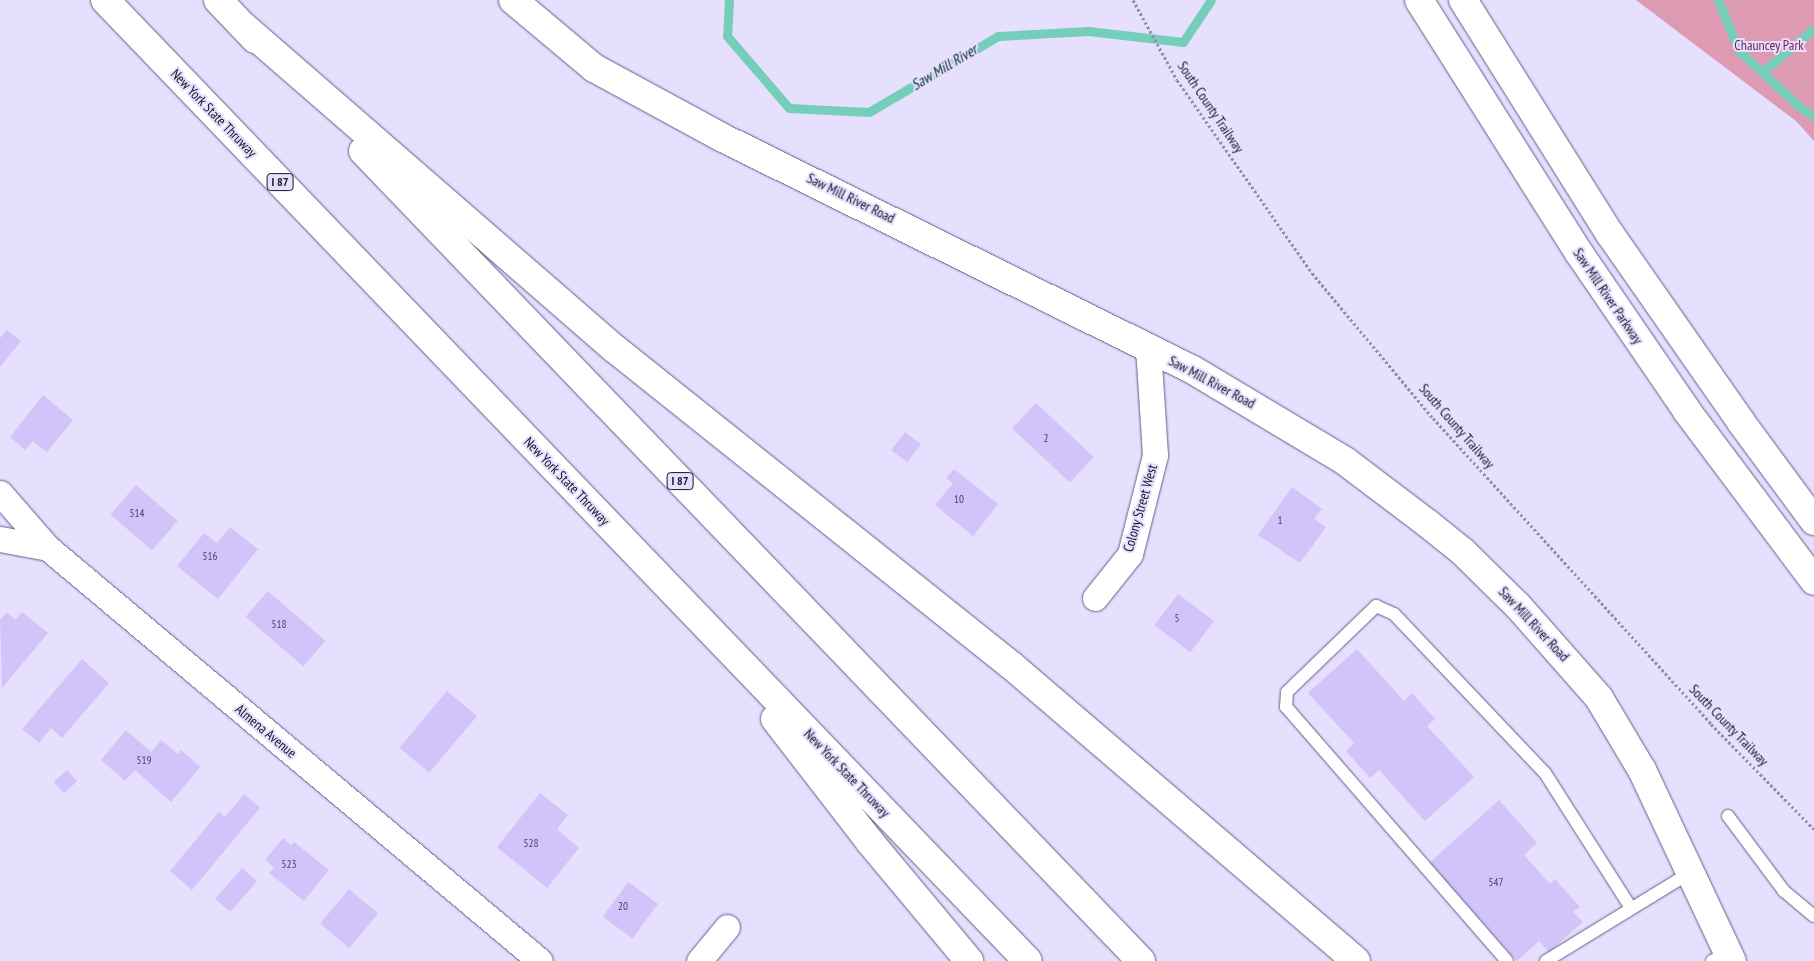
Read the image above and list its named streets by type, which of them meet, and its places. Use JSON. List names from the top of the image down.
{
  "streets": {
    "main road": [
      "New York State Thruway",
      "I 87",
      "Saw Mill River Road",
      "Saw Mill River Parkway"
    ],
    "street": ["Colony Street West", "Almena Avenue"],
    "path": ["South County Trailway"]
  },
  "crossings": [
    ["Saw Mill River Road", "Colony Street West"]
  ],
  "water": ["Saw Mill River"],
  "parks": ["Chauncey Park"],
  "house_numbers": [
    "2",
    "10",
    "514",
    "1",
    "516",
    "5",
    "518",
    "519",
    "528",
    "523",
    "547",
    "20"
  ]
}
